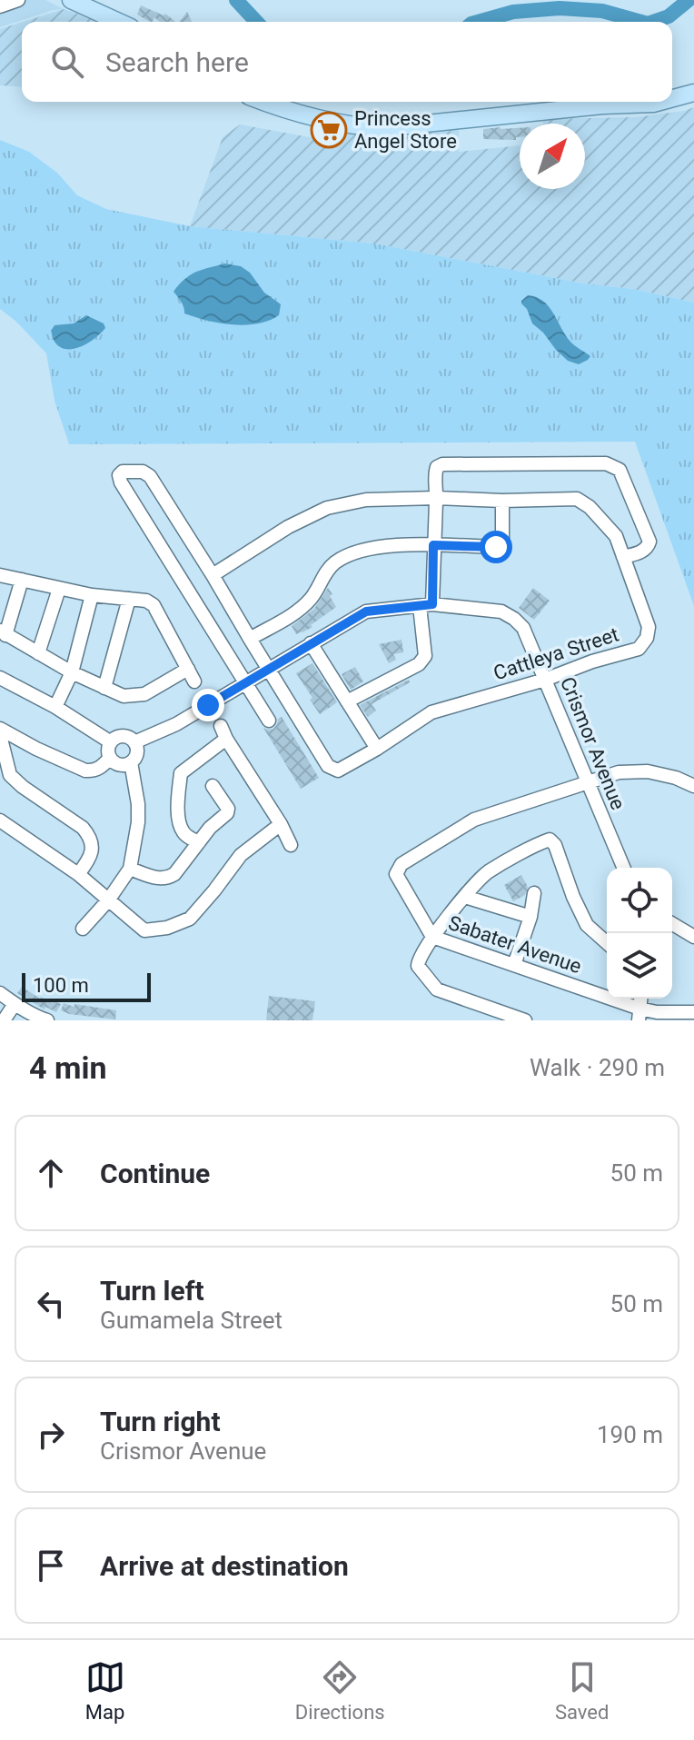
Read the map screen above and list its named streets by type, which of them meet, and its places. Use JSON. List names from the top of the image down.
{
  "streets": {
    "street": ["Cattleya Street", "Crismor Avenue", "Sabater Avenue"]
  },
  "crossings": [
    ["Cattleya Street", "Crismor Avenue"],
    ["Crismor Avenue", "Sabater Avenue"]
  ],
  "places": {
    "supermarket": ["Princess Angel Store"]
  },
  "scale_bar": "100 m",
  "north": "top right",
  "page": {
    "search": "Search here",
    "scale": "100 m",
    "heading": ["4 min", "Walk · 290 m"],
    "list": [
      ["Continue", "50 m"],
      ["Turn left", "Gumamela Street", "50 m"],
      ["Turn right", "Crismor Avenue", "190 m"],
      "Arrive at destination"
    ],
    "nav": ["Map", "Directions", "Saved"]
  }
}
